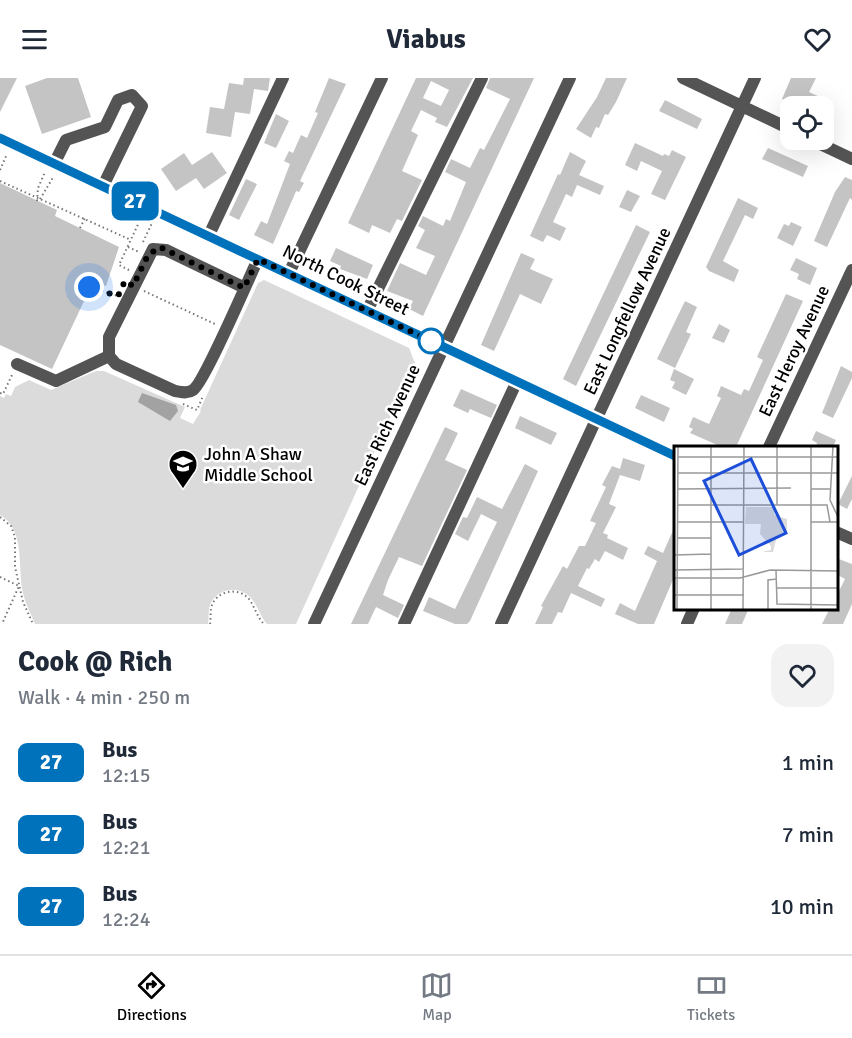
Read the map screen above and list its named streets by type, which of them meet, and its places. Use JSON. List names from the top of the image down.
{
  "streets": {
    "street": [
      "North Cook Street",
      "East Longfellow Avenue",
      "East Heroy Avenue",
      "East Rich Avenue"
    ]
  },
  "crossings": [
    ["North Cook Street", "East Longfellow Avenue"],
    ["North Cook Street", "East Rich Avenue"]
  ],
  "places": {
    "school or university": ["John A Shaw Middle School"]
  },
  "lines": ["bus line 27"],
  "page": {
    "header": "Viabus",
    "on_map": "27",
    "heading": ["Cook @ Rich", "Walk · 4 min · 250 m"],
    "list": [
      {
        "mark": "27",
        "name": "Bus",
        "note": "12:15",
        "value": "1 min"
      },
      {
        "mark": "27",
        "name": "Bus",
        "note": "12:21",
        "value": "7 min"
      },
      {
        "mark": "27",
        "name": "Bus",
        "note": "12:24",
        "value": "10 min"
      }
    ],
    "tabs": ["Directions", "Map", "Tickets"]
  }
}
